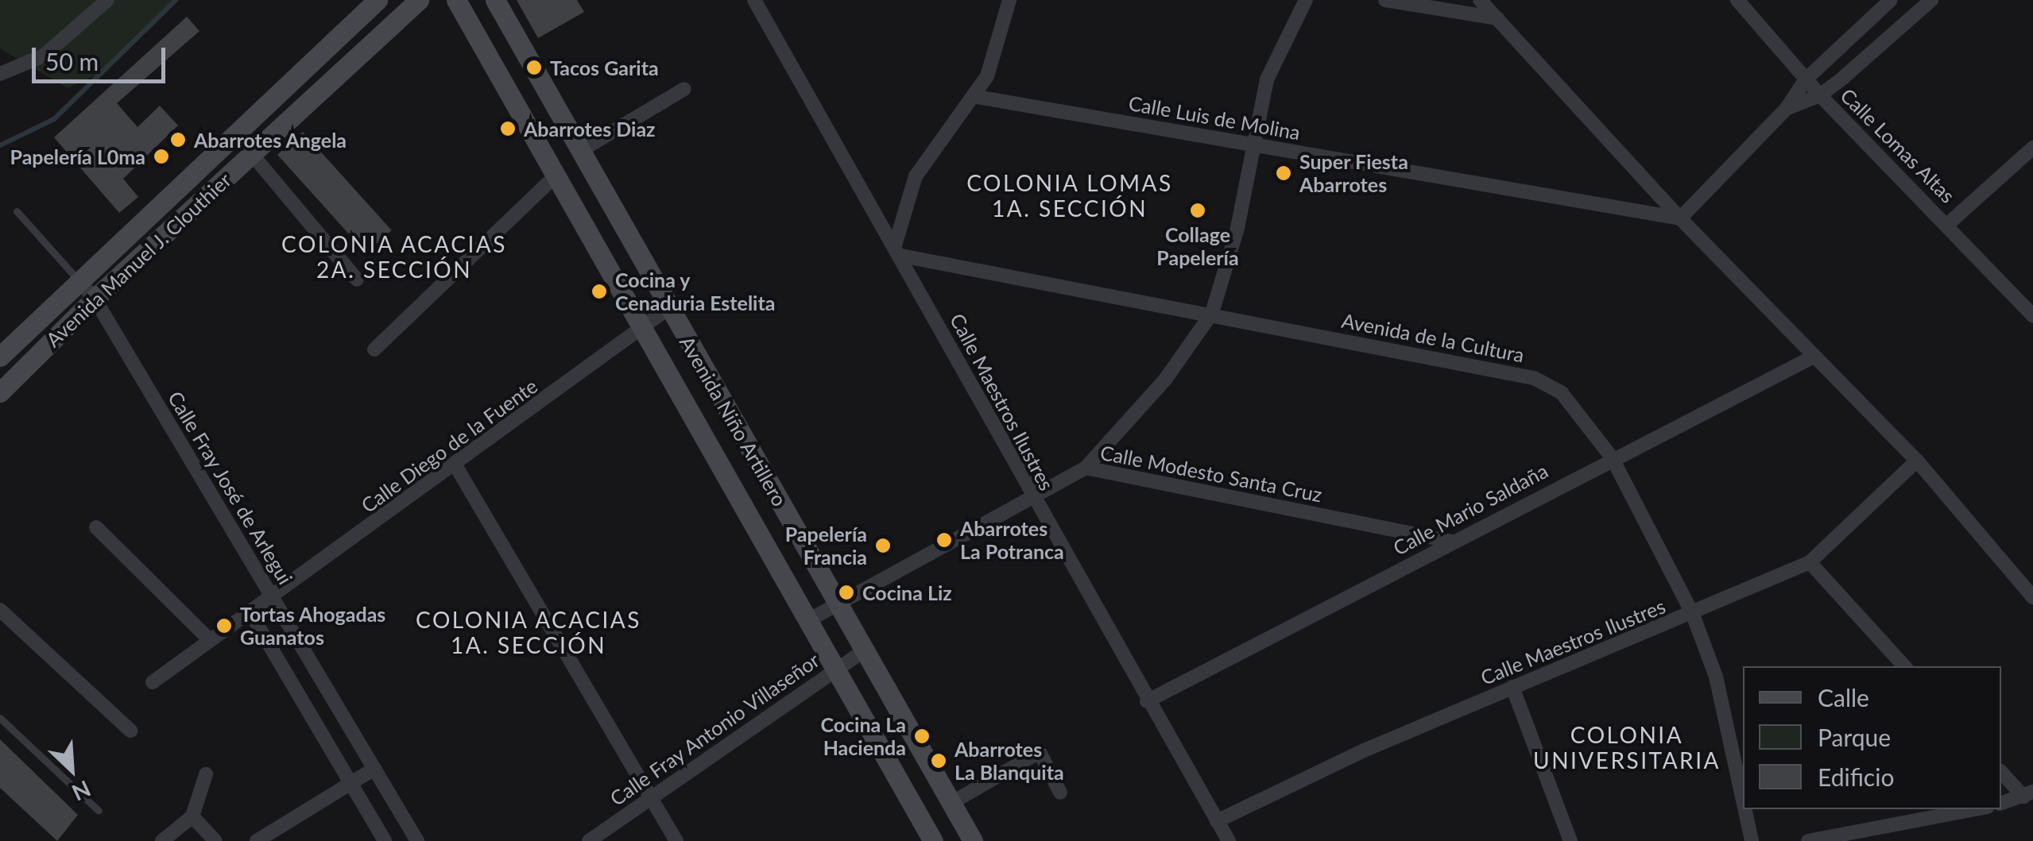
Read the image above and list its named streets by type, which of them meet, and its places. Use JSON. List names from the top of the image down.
{
  "streets": {
    "main road": ["Avenida Manuel J. Clouthier", "Avenida Niño Artillero"],
    "street": [
      "Calle Luis de Molina",
      "Calle Lomas Altas",
      "Avenida de la Cultura",
      "Calle Maestros Ilustres",
      "Calle Diego de la Fuente",
      "Calle Modesto Santa Cruz",
      "Calle Fray José de Arlegui",
      "Calle Mario Saldaña",
      "Calle Fray Antonio Villaseñor"
    ]
  },
  "crossings": [
    ["Avenida Manuel J. Clouthier", "Calle Fray José de Arlegui"],
    ["Avenida de la Cultura", "Calle Maestros Ilustres"],
    ["Avenida de la Cultura", "Calle Mario Saldaña"],
    ["Calle Maestros Ilustres", "Calle Modesto Santa Cruz"],
    ["Calle Maestros Ilustres", "Calle Mario Saldaña"],
    ["Avenida Niño Artillero", "Calle Diego de la Fuente"],
    ["Avenida Niño Artillero", "Calle Modesto Santa Cruz"],
    ["Avenida Niño Artillero", "Calle Fray Antonio Villaseñor"],
    ["Calle Diego de la Fuente", "Calle Fray José de Arlegui"],
    ["Calle Modesto Santa Cruz", "Calle Mario Saldaña"]
  ],
  "districts": [
    "COLONIA LOMAS 1A. SECCIÓN",
    "COLONIA ACACIAS 2A. SECCIÓN",
    "COLONIA ACACIAS 1A. SECCIÓN",
    "COLONIA UNIVERSITARIA"
  ],
  "places": [
    "Tacos Garita",
    "Abarrotes Diaz",
    "Abarrotes Angela",
    "Papelería L0ma",
    "Super Fiesta Abarrotes",
    "Collage Papelería",
    "Cocina y Cenaduria Estelita",
    "Abarrotes La Potranca",
    "Papelería Francia",
    "Cocina Liz",
    "Tortas Ahogadas Guanatos",
    "Cocina La Hacienda",
    "Abarrotes La Blanquita"
  ],
  "legend": ["Calle", "Parque", "Edificio"],
  "scale_bar": "50 m",
  "north": "bottom right"
}
